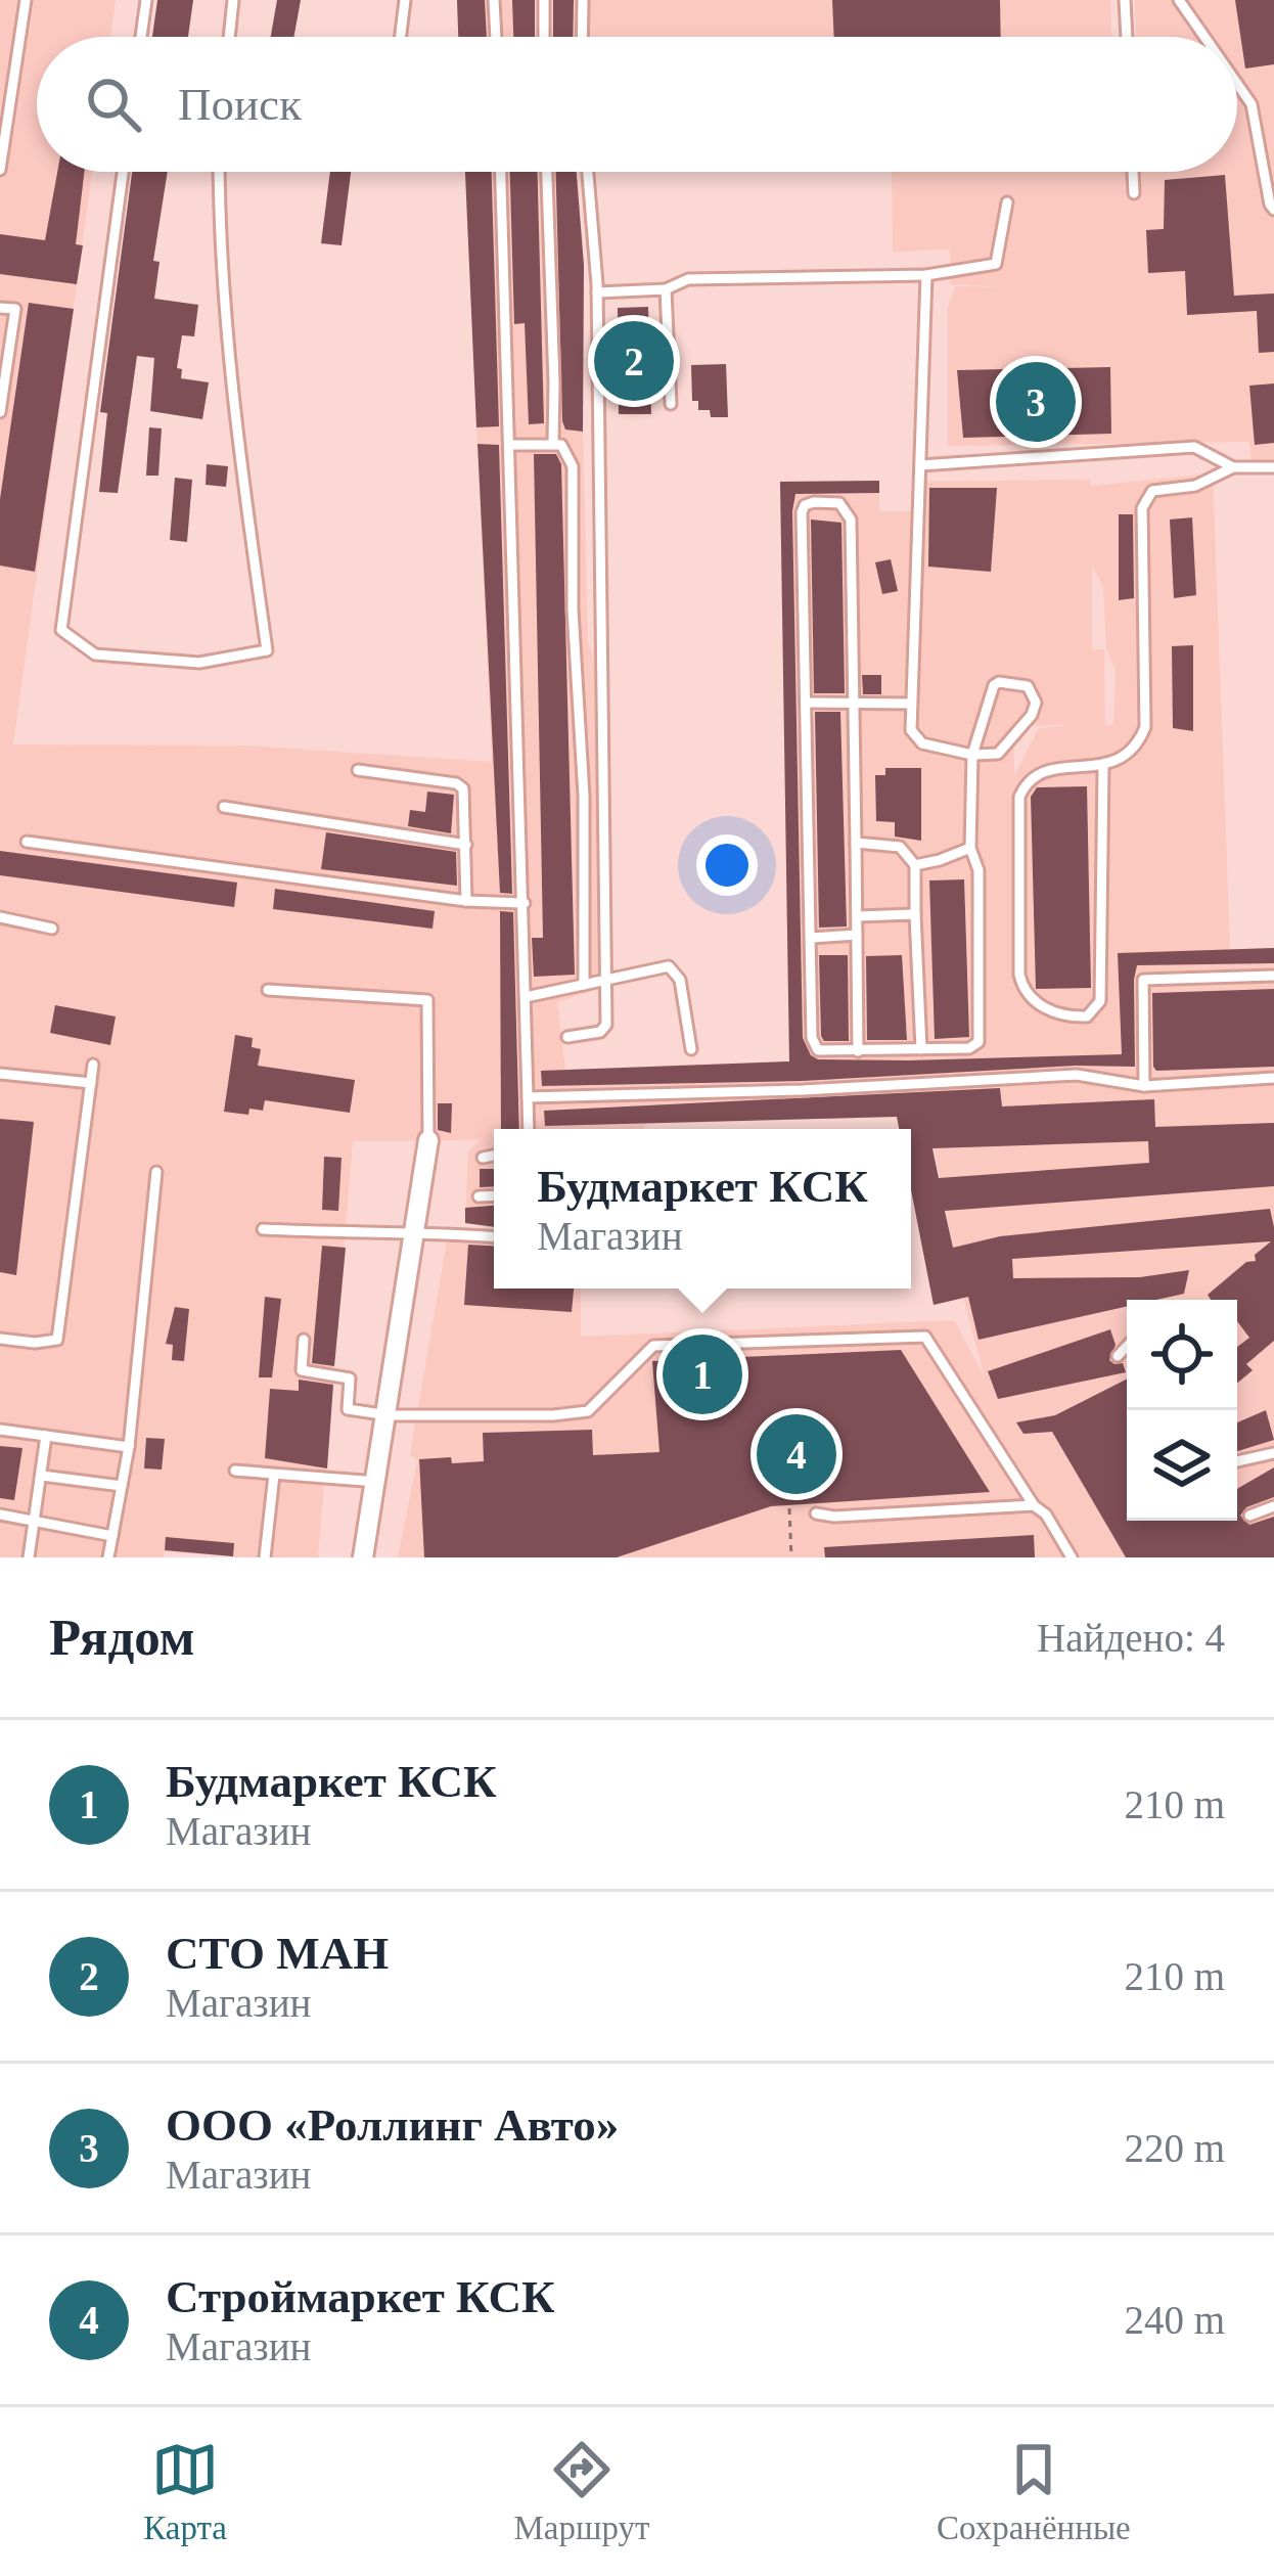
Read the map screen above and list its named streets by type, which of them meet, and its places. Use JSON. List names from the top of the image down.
{
  "page": {
    "search": "Поиск",
    "pins": [
      "2",
      "3",
      "1",
      "4"
    ],
    "popup": ["Будмаркет КСК", "Магазин"],
    "heading": ["Рядом", "Найдено: 4"],
    "list": [
      {
        "mark": "1",
        "name": "Будмаркет КСК",
        "note": "Магазин",
        "value": "210 m"
      },
      {
        "mark": "2",
        "name": "СТО МАН",
        "note": "Магазин",
        "value": "210 m"
      },
      {
        "mark": "3",
        "name": "ООО «Роллинг Авто»",
        "note": "Магазин",
        "value": "220 m"
      },
      {
        "mark": "4",
        "name": "Строймаркет КСК",
        "note": "Магазин",
        "value": "240 m"
      }
    ],
    "nav": ["Карта", "Маршрут", "Сохранённые"]
  }
}
